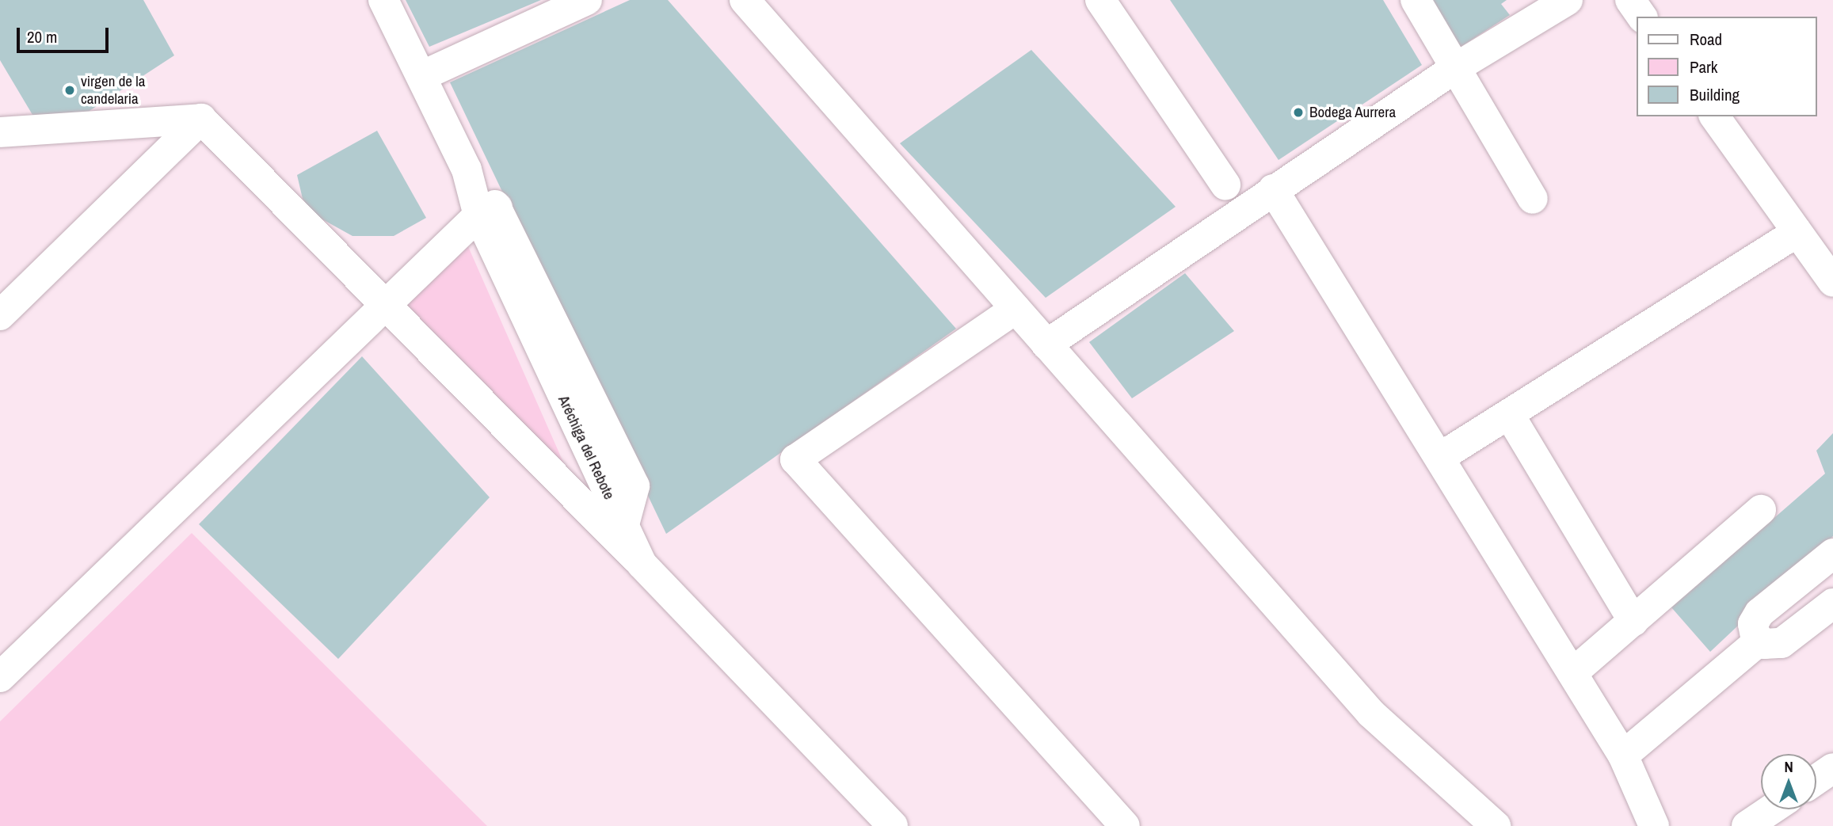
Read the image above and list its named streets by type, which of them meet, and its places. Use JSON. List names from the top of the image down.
{
  "places": ["virgen de la candelaria", "Bodega Aurrera"],
  "legend": ["Road", "Park", "Building"],
  "scale_bar": "20 m",
  "north": "top"
}
